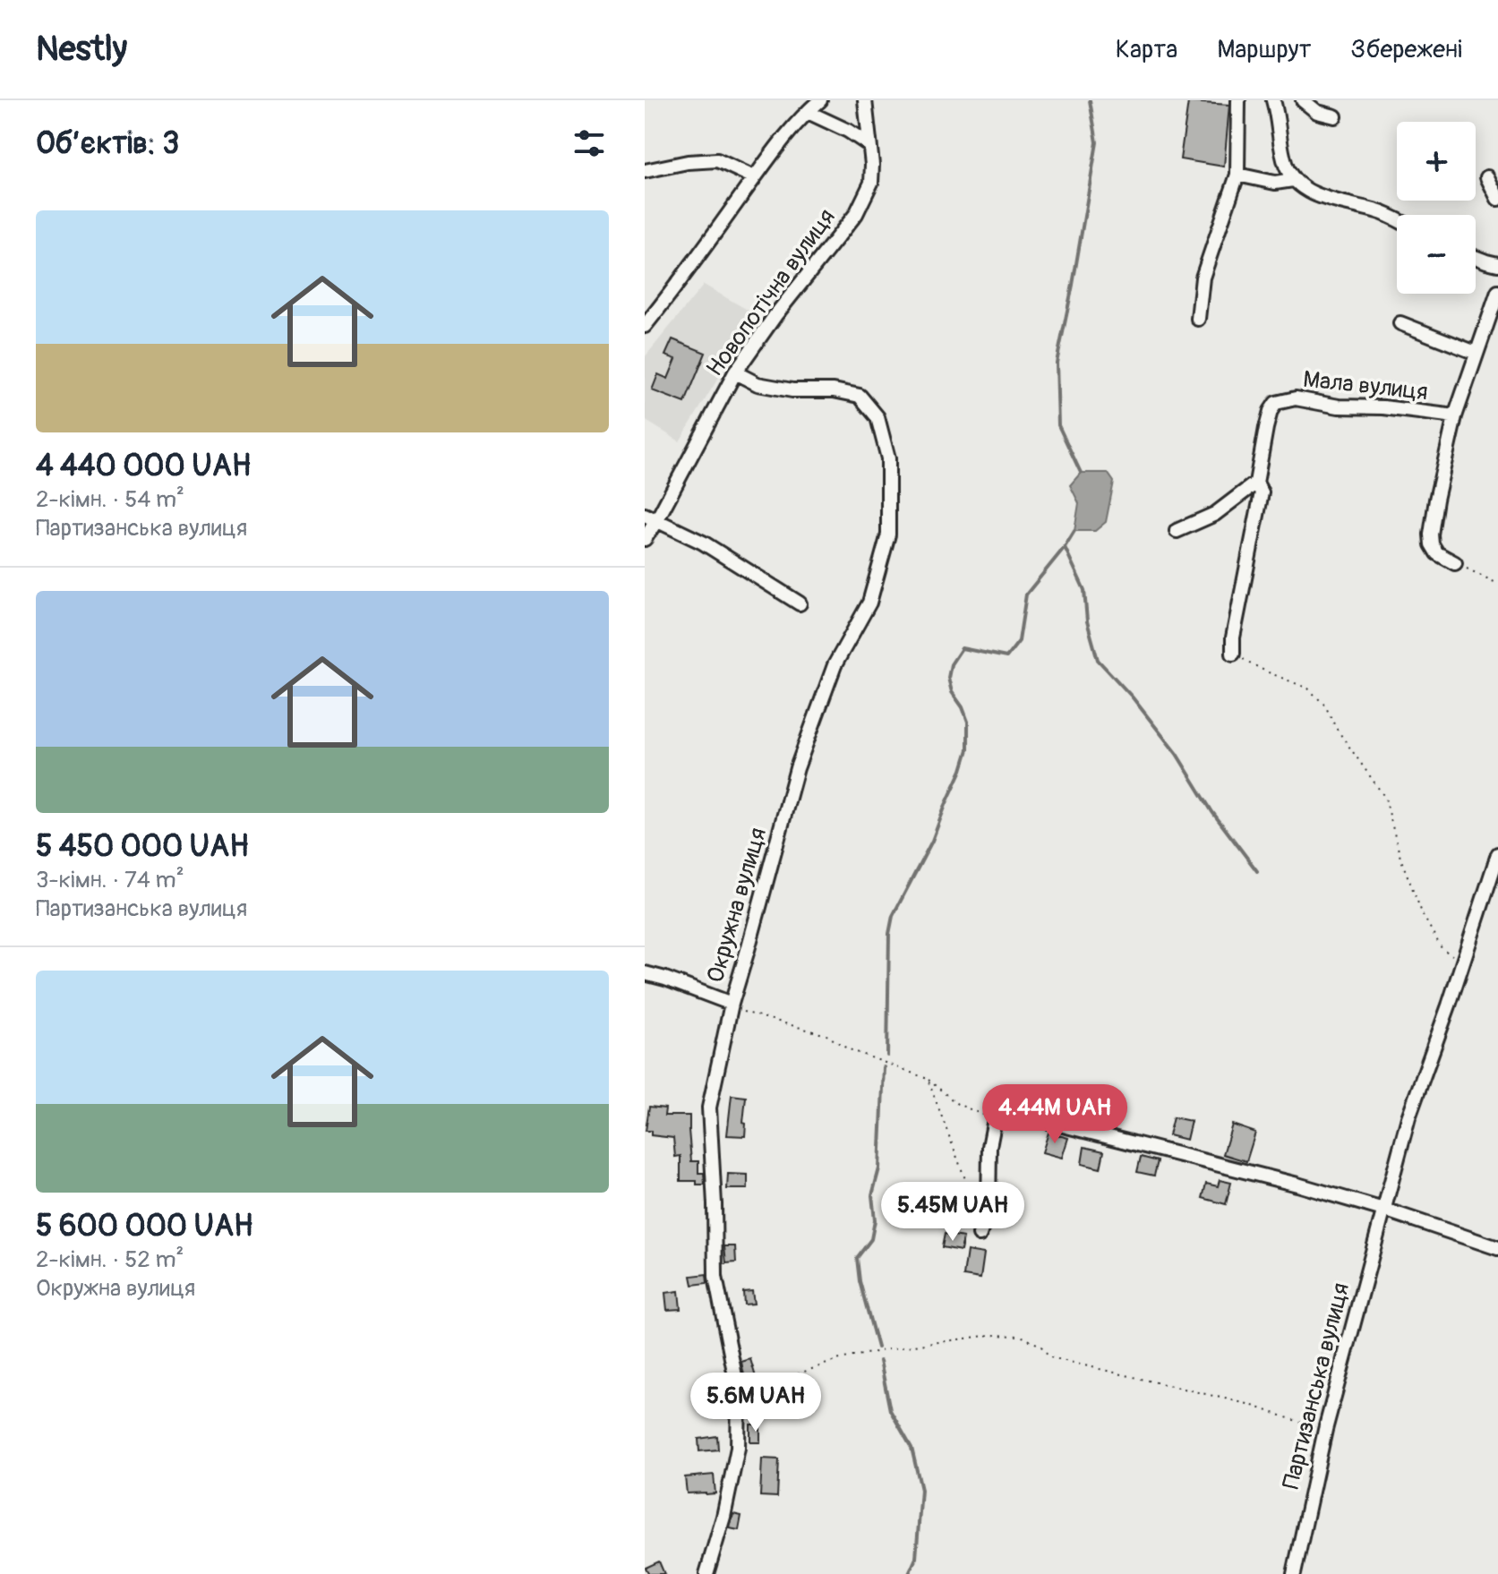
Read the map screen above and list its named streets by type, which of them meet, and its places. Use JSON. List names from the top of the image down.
{
  "streets": {
    "street": [
      "Новопотічна вулиця",
      "Мала вулиця",
      "Окружна вулиця",
      "Партизанська вулиця"
    ]
  },
  "crossings": [
    ["Новопотічна вулиця", "Окружна вулиця"]
  ],
  "page": {
    "header": "Nestly",
    "nav": ["Карта", "Маршрут", "Збережені"],
    "heading": "Об’єктів: 3",
    "map_buttons": ["+", "−"],
    "list": [
      {
        "name": "4 440 000 UAH",
        "note": "2-кімн. · 54 m² · Партизанська вулиця"
      },
      {
        "name": "5 450 000 UAH",
        "note": "3-кімн. · 74 m² · Партизанська вулиця"
      },
      {
        "name": "5 600 000 UAH",
        "note": "2-кімн. · 52 m² · Окружна вулиця"
      }
    ],
    "price": ["4.44M UAH", "5.45M UAH", "5.6M UAH"]
  }
}
